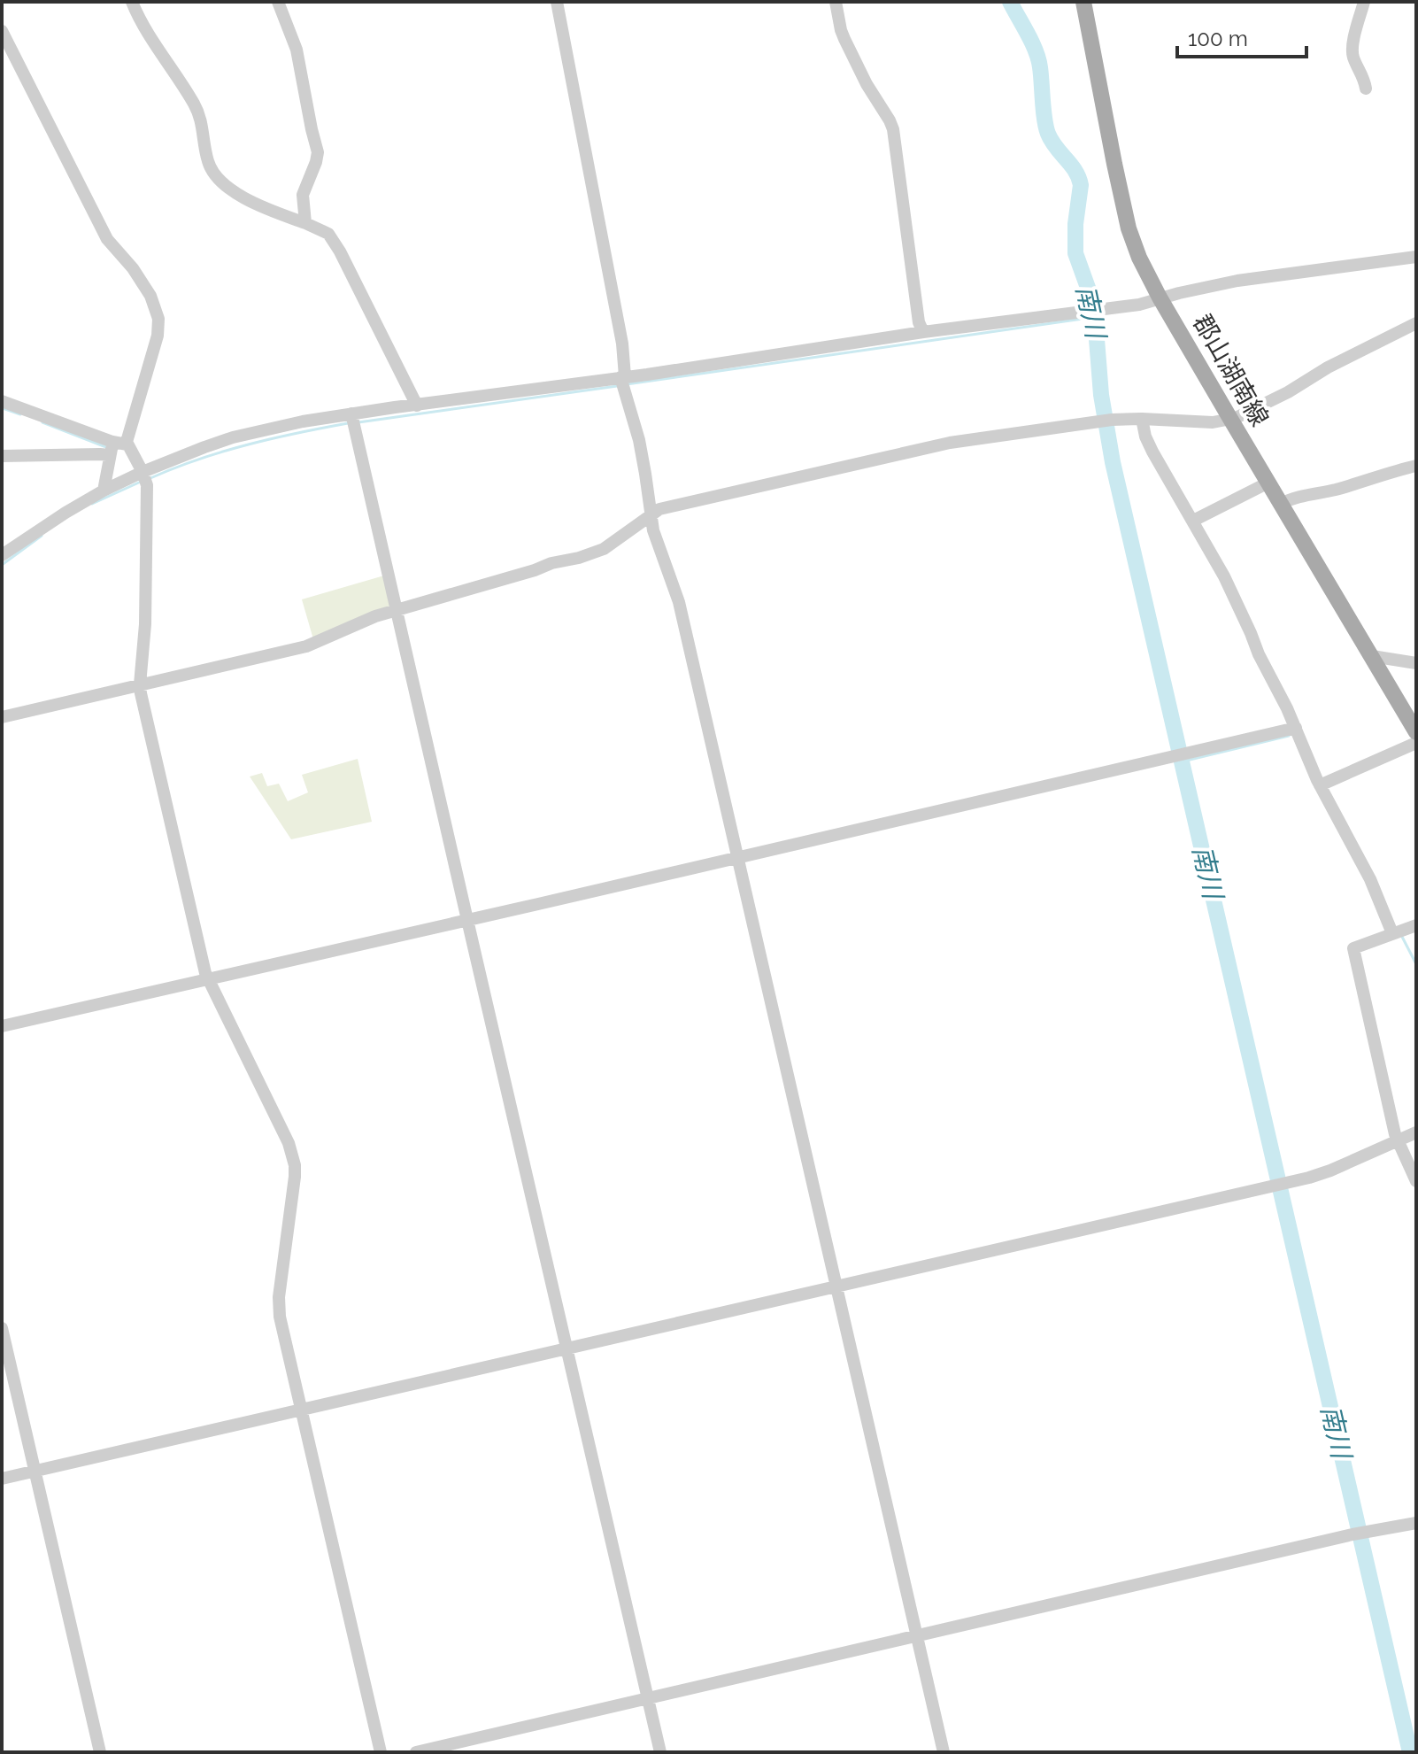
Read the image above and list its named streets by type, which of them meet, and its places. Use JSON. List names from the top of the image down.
{
  "streets": {
    "main road": ["郡山湖南線"]
  },
  "water": ["南川"],
  "scale_bar": "100 m"
}
